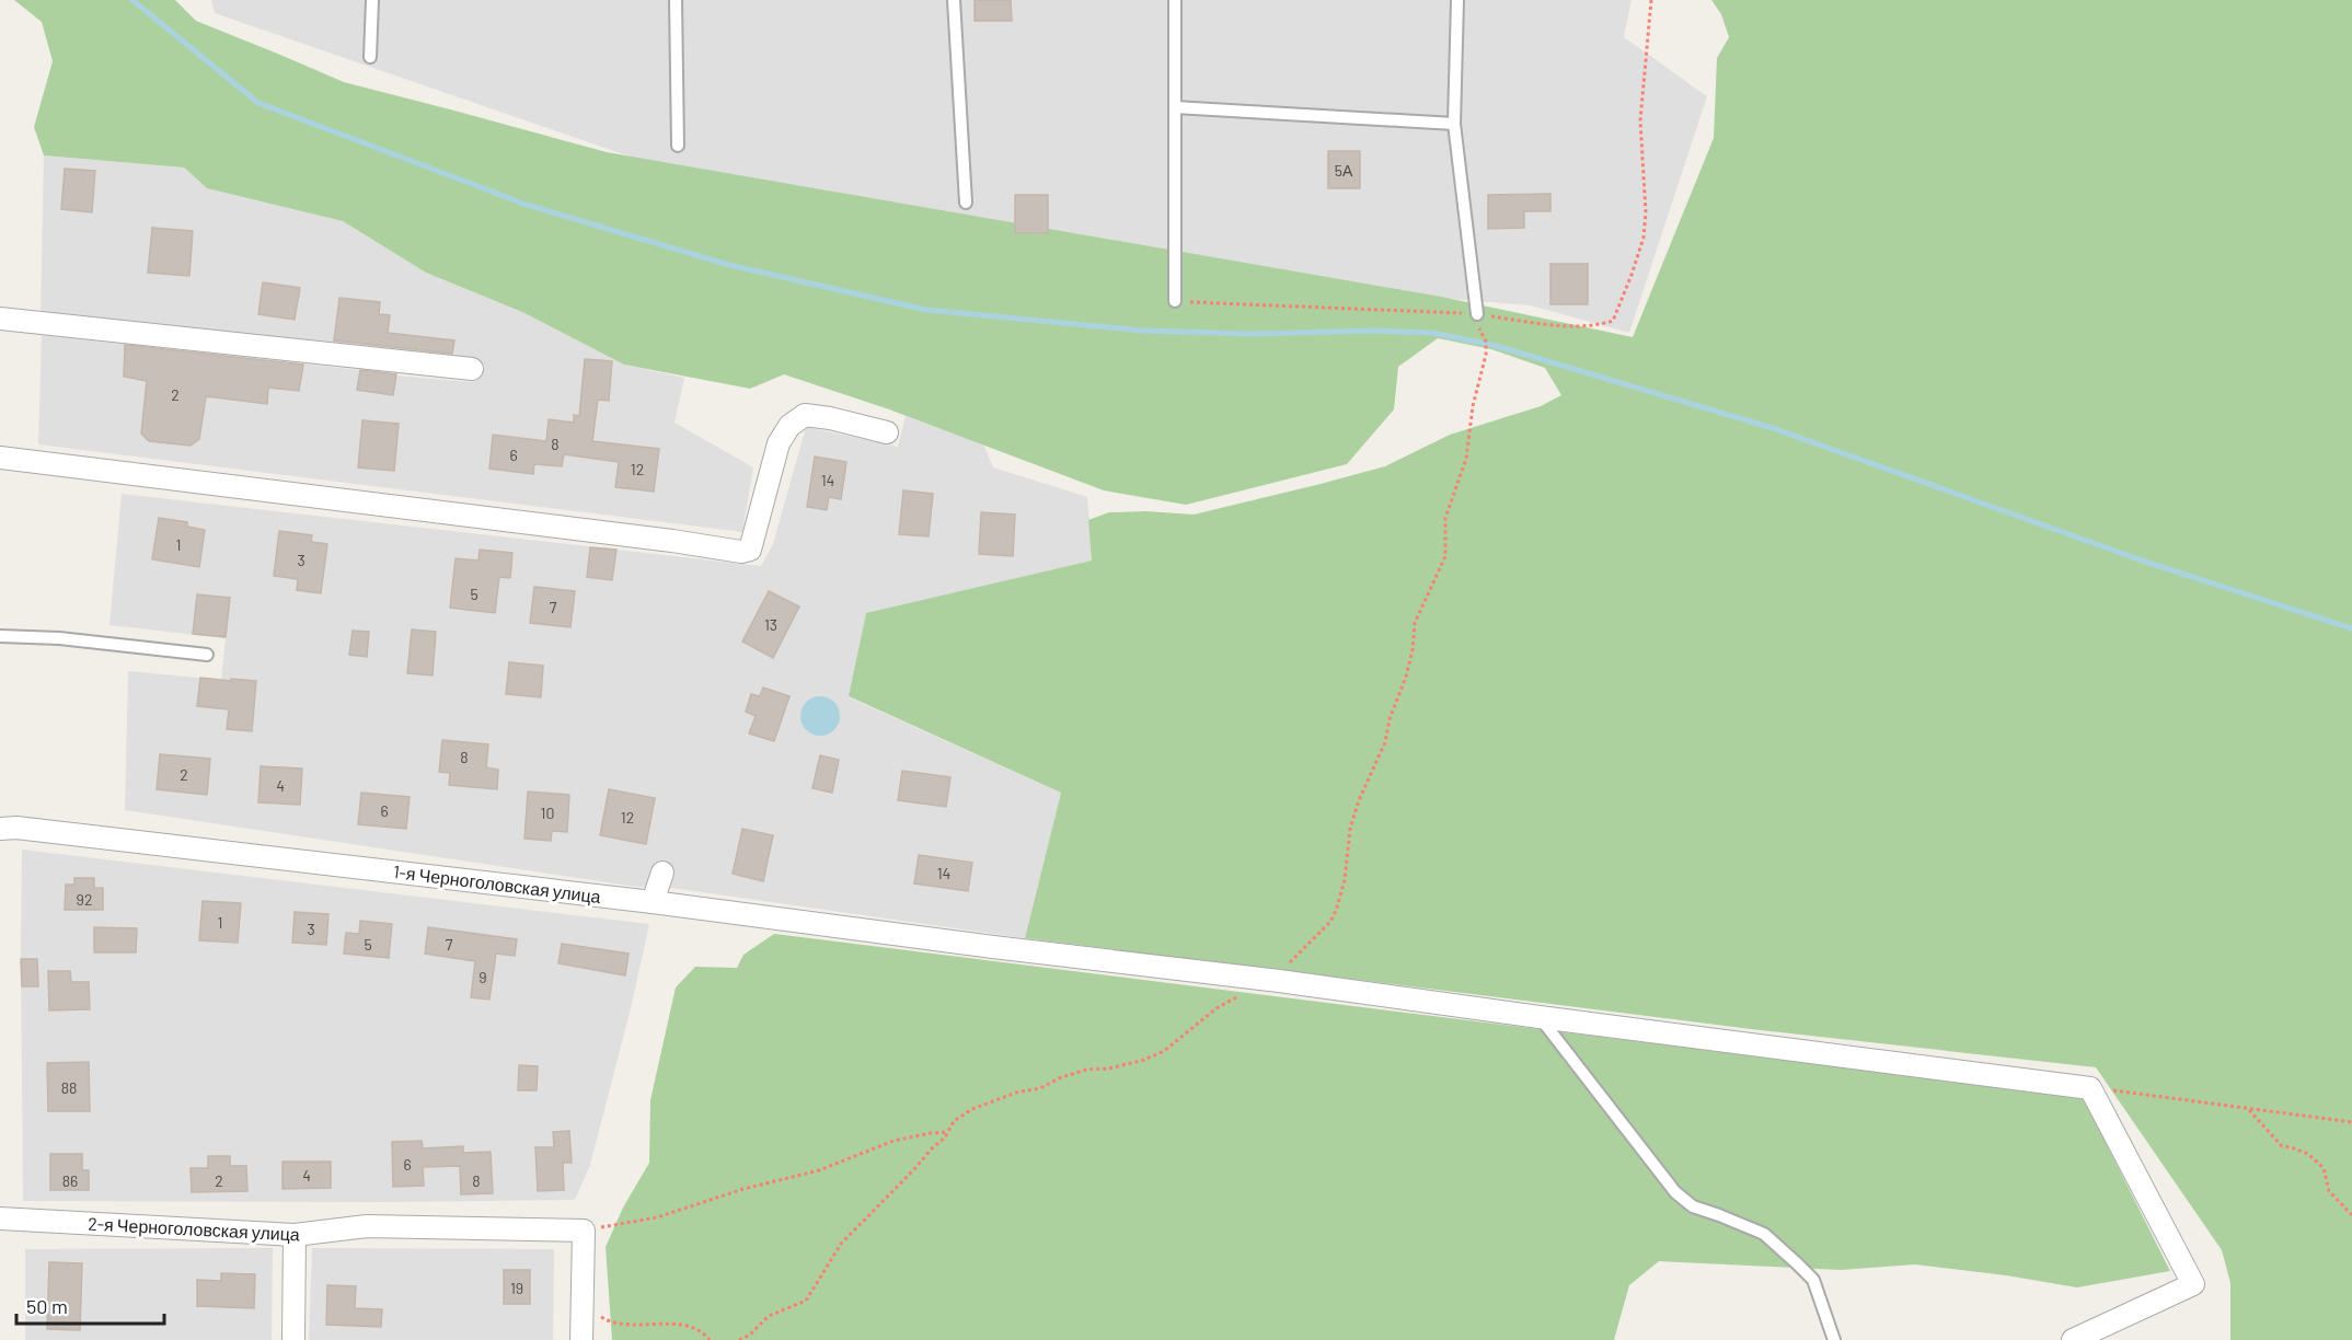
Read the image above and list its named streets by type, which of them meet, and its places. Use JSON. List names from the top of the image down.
{
  "streets": {
    "street": ["1-я Черноголовская улица", "2-я Черноголовская улица"]
  },
  "house_numbers": [
    "5А",
    "2",
    "8",
    "6",
    "12",
    "14",
    "1",
    "3",
    "5",
    "7",
    "13",
    "8",
    "2",
    "4",
    "6",
    "10",
    "12",
    "14",
    "92",
    "1",
    "3",
    "5",
    "7",
    "9",
    "88",
    "6",
    "4",
    "86",
    "2",
    "8",
    "19"
  ],
  "scale_bar": "50 m"
}
